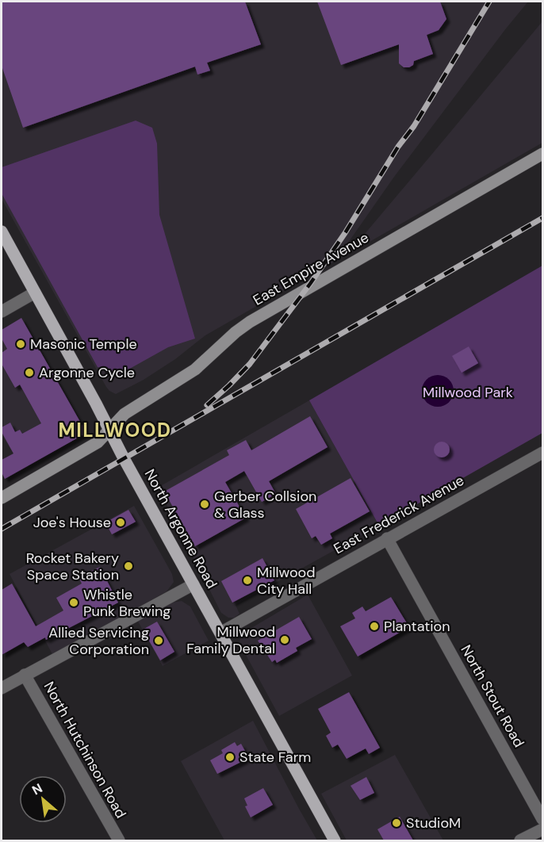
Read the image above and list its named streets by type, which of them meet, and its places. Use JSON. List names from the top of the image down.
{
  "streets": {
    "main road": ["North Argonne Road"],
    "street": [
      "East Empire Avenue",
      "East Frederick Avenue",
      "North Stout Road",
      "North Hutchinson Road"
    ]
  },
  "crossings": [
    ["East Empire Avenue", "North Argonne Road"],
    ["East Frederick Avenue", "North Argonne Road"],
    ["East Frederick Avenue", "North Stout Road"]
  ],
  "districts": ["MILLWOOD"],
  "parks": ["Millwood Park"],
  "places": [
    "Masonic Temple",
    "Argonne Cycle",
    "Gerber Collsion & Glass",
    "Joe's House",
    "Rocket Bakery Space Station",
    "Millwood City Hall",
    "Whistle Punk Brewing",
    "Plantation",
    "Millwood Family Dental",
    "Allied Servicing Corporation",
    "State Farm",
    "StudioM"
  ],
  "north": "top left"
}
